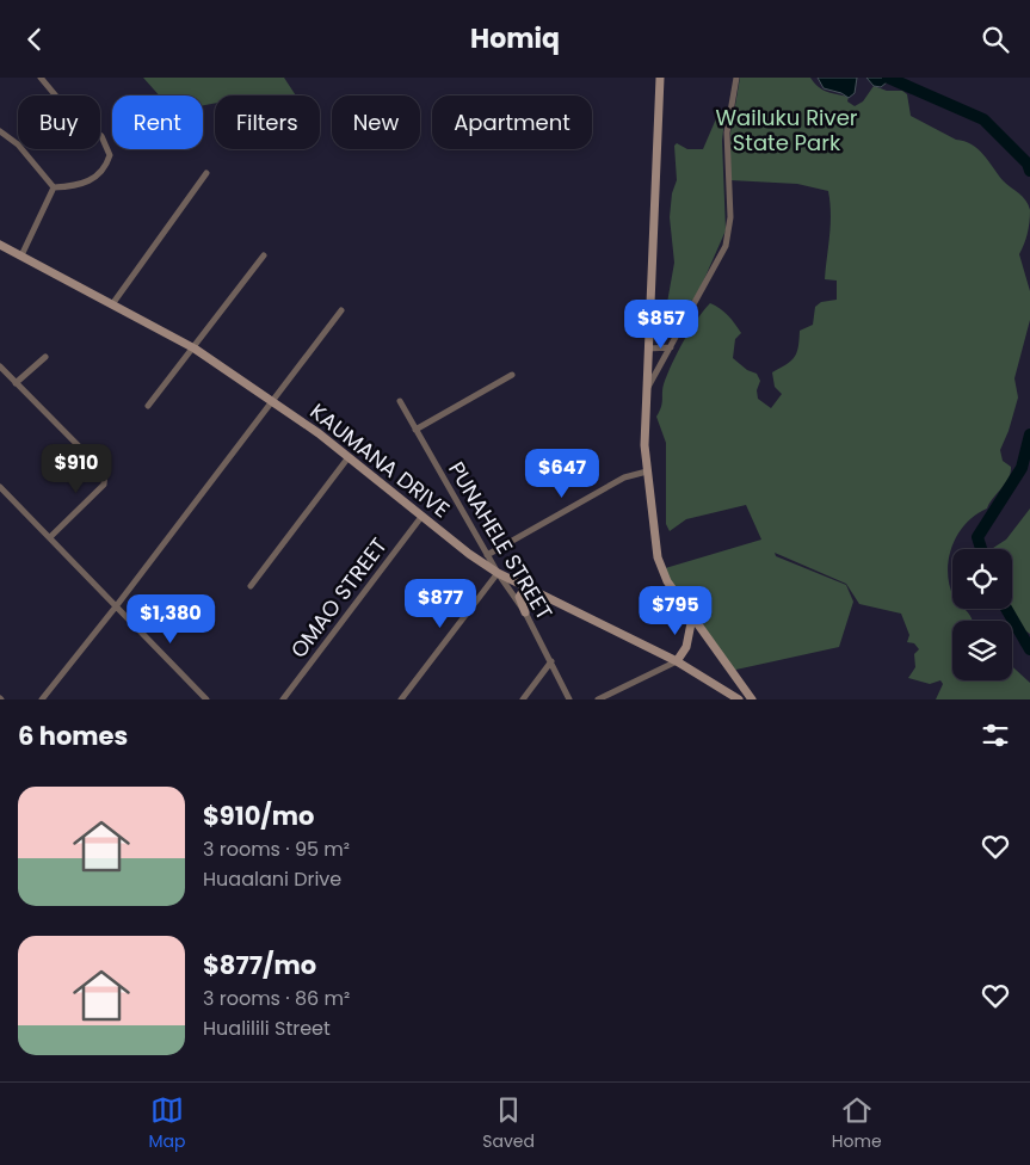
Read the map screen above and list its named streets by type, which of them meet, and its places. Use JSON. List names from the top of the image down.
{
  "streets": {
    "street": ["KAUMANA DRIVE", "PUNAHELE STREET", "OMAO STREET"]
  },
  "crossings": [
    ["KAUMANA DRIVE", "PUNAHELE STREET"],
    ["KAUMANA DRIVE", "OMAO STREET"]
  ],
  "parks": ["Wailuku River State Park"],
  "page": {
    "header": "Homiq",
    "chip": [
      "Buy",
      "Rent",
      "Filters",
      "New",
      "Apartment"
    ],
    "price": [
      "$857",
      "$910",
      "$647",
      "$877",
      "$795",
      "$1,380"
    ],
    "heading": "6 homes",
    "list": [
      {
        "name": "$910/mo",
        "note": "3 rooms · 95 m² · Huaalani Drive"
      },
      {
        "name": "$877/mo",
        "note": "3 rooms · 86 m² · Hualilili Street"
      }
    ],
    "tabs": ["Map", "Saved", "Home"]
  }
}
